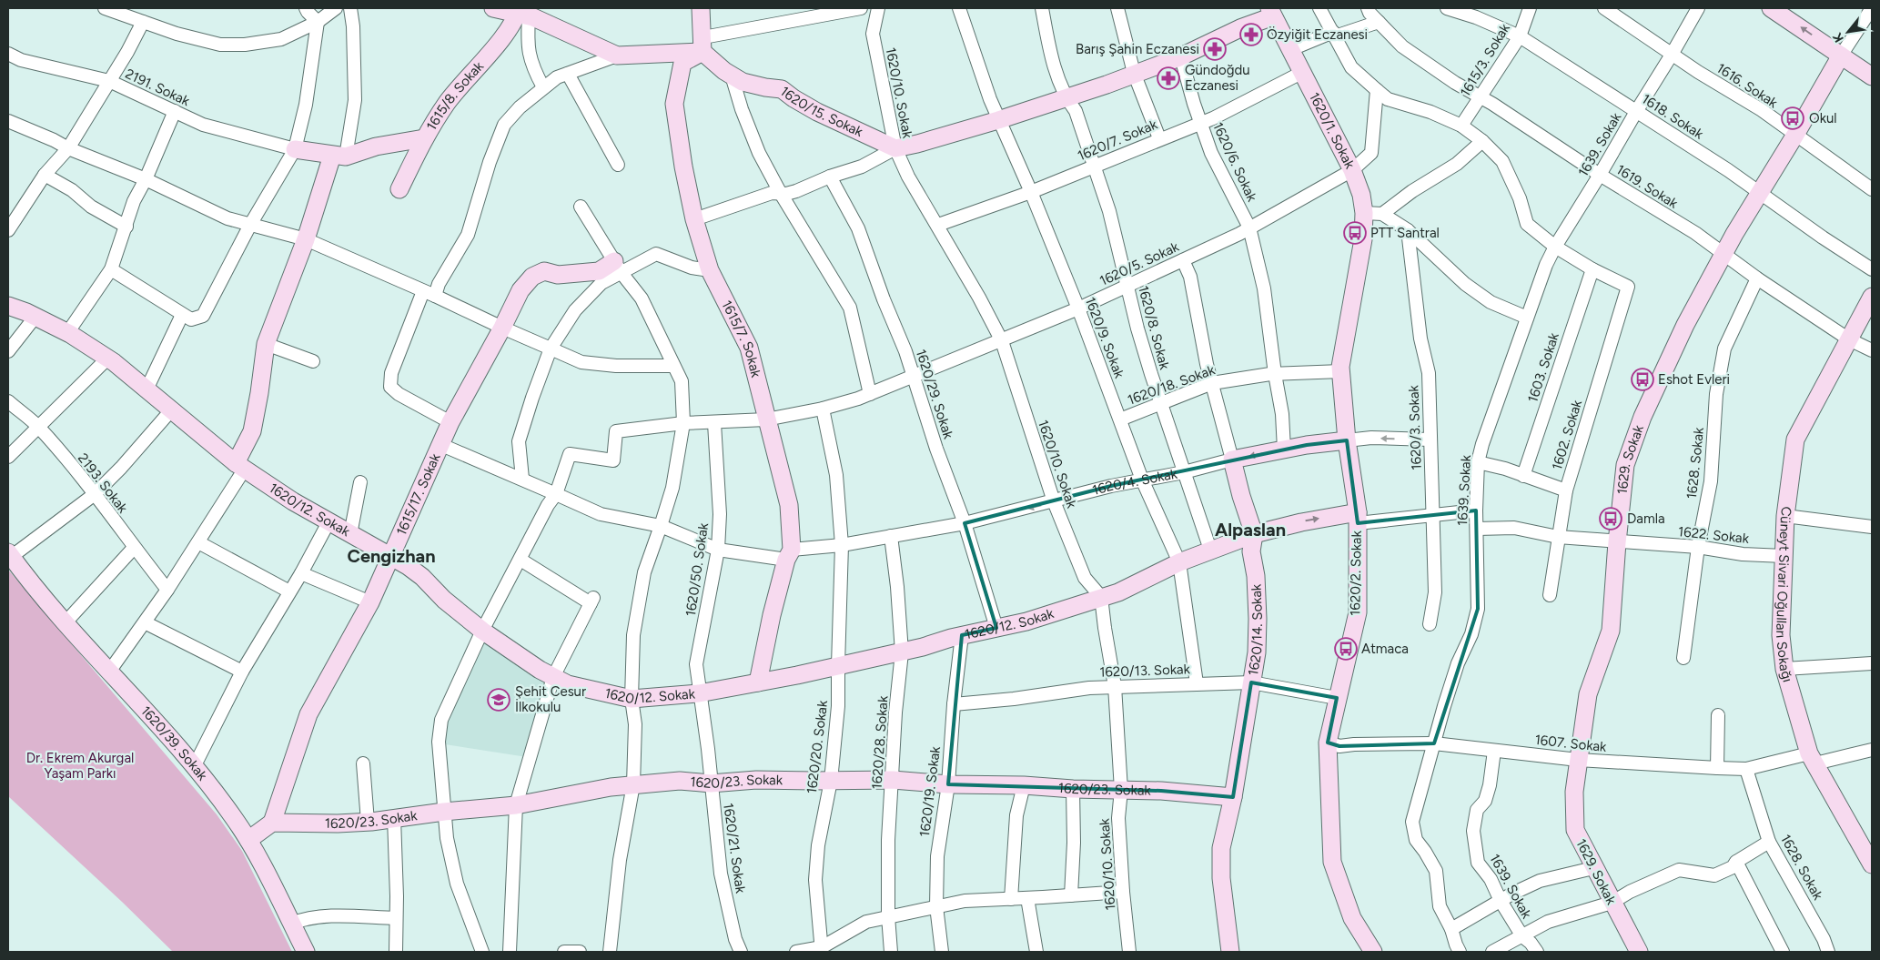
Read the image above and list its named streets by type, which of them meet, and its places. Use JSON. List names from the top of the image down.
{
  "streets": {
    "street": [
      "1615/3. Sokak",
      "1616. Sokak",
      "2191. Sokak",
      "1620/10. Sokak",
      "1615/8. Sokak",
      "1620/15. Sokak",
      "1618. Sokak",
      "1620/1. Sokak",
      "1620/7. Sokak",
      "1639. Sokak",
      "1620/6. Sokak",
      "1619. Sokak",
      "1620/5. Sokak",
      "1620/8. Sokak",
      "1620/9. Sokak",
      "1615/7. Sokak",
      "1603. Sokak",
      "1620/18. Sokak",
      "1620/29. Sokak",
      "1620/3. Sokak",
      "1602. Sokak",
      "1629. Sokak",
      "1628. Sokak",
      "1620/4. Sokak",
      "2193. Sokak",
      "1615/17. Sokak",
      "1620/12. Sokak",
      "1622. Sokak",
      "1620/50. Sokak",
      "1620/2. Sokak",
      "Cüneyt Sivari Oğulları Sokağı",
      "1620/14. Sokak",
      "1620/13. Sokak",
      "1620/28. Sokak",
      "1607. Sokak",
      "1620/39. Sokak",
      "1620/20. Sokak",
      "1620/23. Sokak",
      "1620/19. Sokak",
      "1620/21. Sokak"
    ]
  },
  "crossings": [
    ["1615/3. Sokak", "1618. Sokak"],
    ["1615/3. Sokak", "1619. Sokak"],
    ["1616. Sokak", "1639. Sokak"],
    ["1616. Sokak", "1629. Sokak"],
    ["1620/10. Sokak", "1620/15. Sokak"],
    ["1620/10. Sokak", "1620/7. Sokak"],
    ["1620/10. Sokak", "1620/5. Sokak"],
    ["1620/10. Sokak", "1620/4. Sokak"],
    ["1620/10. Sokak", "1620/12. Sokak"],
    ["1620/10. Sokak", "1620/13. Sokak"],
    ["1620/10. Sokak", "1620/23. Sokak"],
    ["1620/15. Sokak", "1615/7. Sokak"],
    ["1618. Sokak", "1639. Sokak"],
    ["1618. Sokak", "1629. Sokak"],
    ["1620/1. Sokak", "1620/7. Sokak"],
    ["1620/1. Sokak", "1620/5. Sokak"],
    ["1620/1. Sokak", "1620/2. Sokak"],
    ["1620/7. Sokak", "1620/6. Sokak"],
    ["1620/7. Sokak", "1620/8. Sokak"],
    ["1620/7. Sokak", "1620/9. Sokak"],
    ["1639. Sokak", "1619. Sokak"],
    ["1639. Sokak", "1622. Sokak"],
    ["1639. Sokak", "1607. Sokak"],
    ["1620/6. Sokak", "1620/5. Sokak"],
    ["1620/6. Sokak", "1620/18. Sokak"],
    ["1620/6. Sokak", "1620/4. Sokak"],
    ["1619. Sokak", "1629. Sokak"],
    ["1619. Sokak", "1628. Sokak"],
    ["1619. Sokak", "Cüneyt Sivari Oğulları Sokağı"],
    ["1620/5. Sokak", "1620/8. Sokak"],
    ["1620/5. Sokak", "1620/9. Sokak"],
    ["1620/5. Sokak", "1615/7. Sokak"],
    ["1620/5. Sokak", "1620/29. Sokak"],
    ["1620/5. Sokak", "1620/4. Sokak"],
    ["1620/5. Sokak", "1620/50. Sokak"],
    ["1620/5. Sokak", "1620/14. Sokak"],
    ["1620/5. Sokak", "1620/20. Sokak"],
    ["1620/8. Sokak", "1620/18. Sokak"],
    ["1620/8. Sokak", "1620/4. Sokak"],
    ["1620/8. Sokak", "1620/12. Sokak"],
    ["1620/9. Sokak", "1620/18. Sokak"],
    ["1620/9. Sokak", "1620/4. Sokak"],
    ["1620/9. Sokak", "1620/12. Sokak"],
    ["1620/9. Sokak", "1620/13. Sokak"],
    ["1615/7. Sokak", "1620/4. Sokak"],
    ["1615/7. Sokak", "1620/12. Sokak"],
    ["1603. Sokak", "1602. Sokak"],
    ["1620/18. Sokak", "1620/2. Sokak"],
    ["1620/18. Sokak", "1620/14. Sokak"],
    ["1620/29. Sokak", "1620/4. Sokak"],
    ["1620/29. Sokak", "1620/12. Sokak"],
    ["1620/3. Sokak", "1620/4. Sokak"],
    ["1602. Sokak", "1622. Sokak"],
    ["1629. Sokak", "1622. Sokak"],
    ["1629. Sokak", "1607. Sokak"],
    ["1628. Sokak", "1622. Sokak"],
    ["1628. Sokak", "1607. Sokak"],
    ["1620/4. Sokak", "1615/17. Sokak"],
    ["1620/4. Sokak", "1620/50. Sokak"],
    ["1620/4. Sokak", "1620/2. Sokak"],
    ["1620/4. Sokak", "1620/14. Sokak"],
    ["1620/4. Sokak", "1620/28. Sokak"],
    ["1620/4. Sokak", "1620/20. Sokak"],
    ["1615/17. Sokak", "1620/12. Sokak"],
    ["1615/17. Sokak", "1620/23. Sokak"],
    ["1620/12. Sokak", "1620/50. Sokak"],
    ["1620/12. Sokak", "1620/2. Sokak"],
    ["1620/12. Sokak", "1620/14. Sokak"],
    ["1620/12. Sokak", "1620/28. Sokak"],
    ["1620/12. Sokak", "1620/20. Sokak"],
    ["1620/12. Sokak", "1620/19. Sokak"],
    ["1620/12. Sokak", "1620/21. Sokak"],
    ["1622. Sokak", "Cüneyt Sivari Oğulları Sokağı"],
    ["1620/50. Sokak", "1620/21. Sokak"],
    ["1620/2. Sokak", "1620/13. Sokak"],
    ["1620/2. Sokak", "1607. Sokak"],
    ["Cüneyt Sivari Oğulları Sokağı", "1607. Sokak"],
    ["1620/14. Sokak", "1620/13. Sokak"],
    ["1620/14. Sokak", "1620/23. Sokak"],
    ["1620/13. Sokak", "1620/19. Sokak"],
    ["1620/28. Sokak", "1620/23. Sokak"],
    ["1620/20. Sokak", "1620/23. Sokak"],
    ["1620/23. Sokak", "1620/19. Sokak"],
    ["1620/23. Sokak", "1620/21. Sokak"]
  ],
  "districts": ["Alpaslan", "Cengizhan"],
  "parks": ["Dr. Ekrem Akurgal Yaşam Parkı"],
  "places": {
    "pharmacy": ["Özyiğit Eczanesi", "Barış Şahin Eczanesi", "Gündoğdu Eczanesi"],
    "bus stop": [
      "Okul",
      "PTT Santral",
      "Eshot Evleri",
      "Damla",
      "Atmaca"
    ],
    "school or university": ["Şehit Cesur İlkokulu"]
  },
  "north": "bottom left"
}
